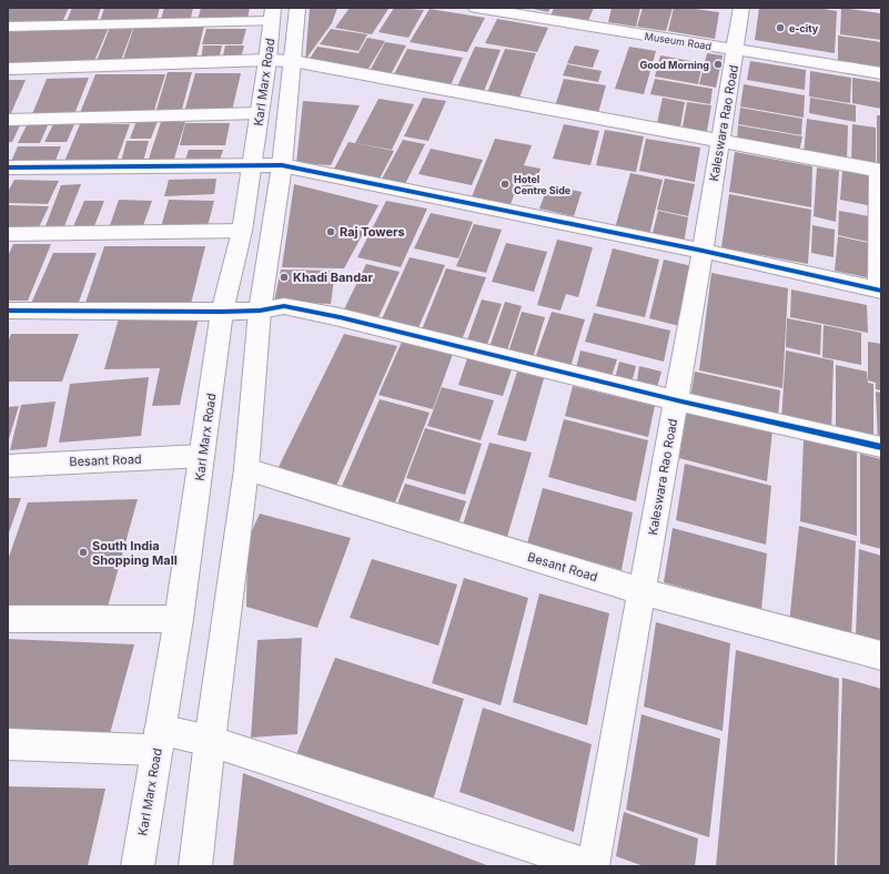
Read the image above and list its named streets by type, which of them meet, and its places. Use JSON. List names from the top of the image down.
{
  "streets": {
    "street": [
      "Museum Road",
      "Karl Marx Road",
      "Kaleswara Rao Road",
      "Besant Road"
    ]
  },
  "crossings": [
    ["Museum Road", "Kaleswara Rao Road"],
    ["Karl Marx Road", "Besant Road"],
    ["Kaleswara Rao Road", "Besant Road"]
  ],
  "places": [
    "e-city",
    "Good Morning",
    "Hotel Centre Side",
    "Raj Towers",
    "Khadi Bandar",
    "South India Shopping Mall"
  ]
}
